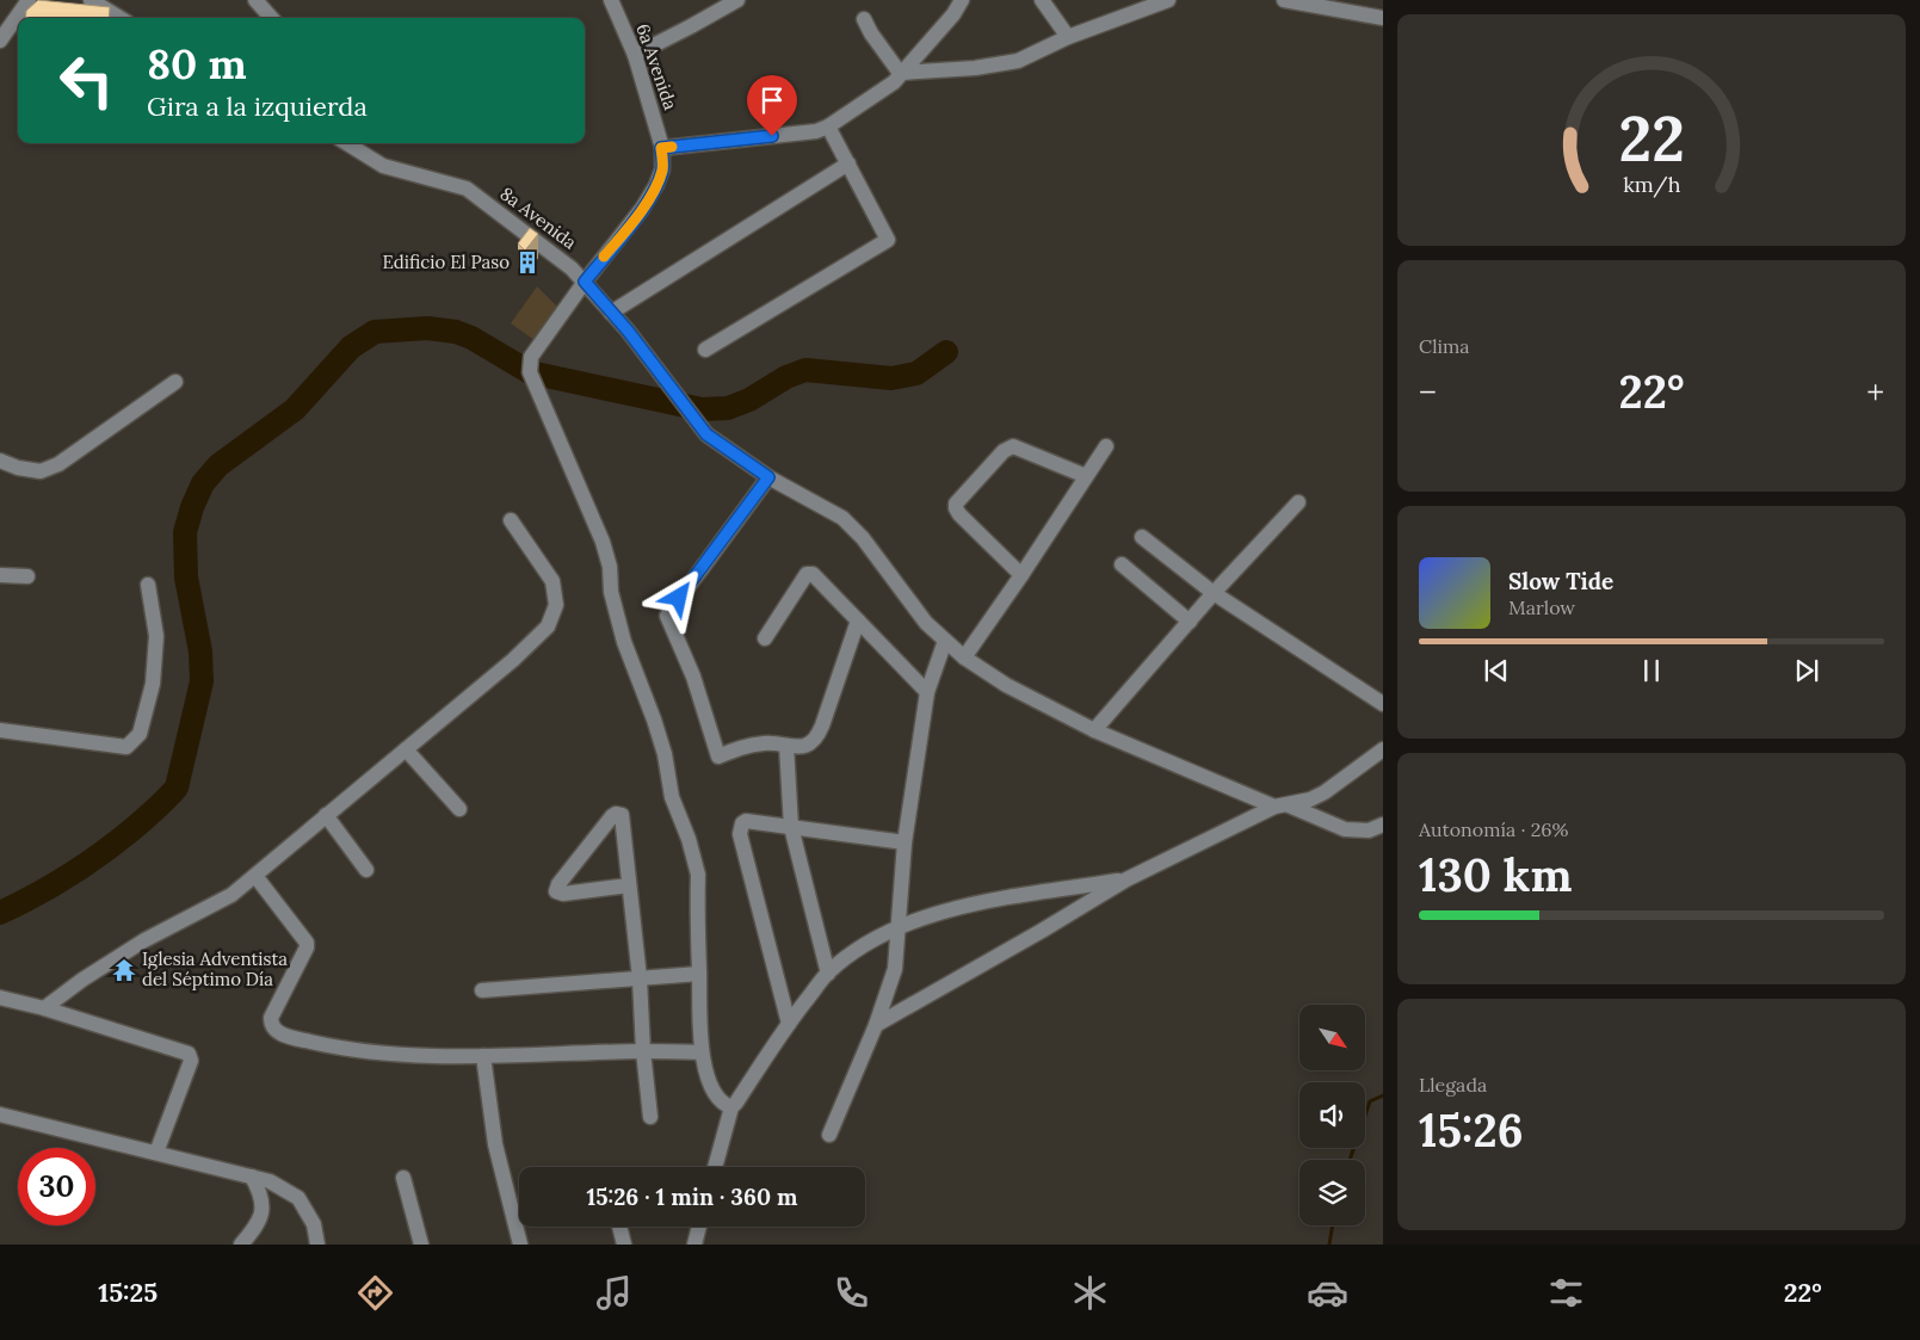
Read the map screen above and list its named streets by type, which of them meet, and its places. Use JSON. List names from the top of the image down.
{
  "streets": {
    "street": ["6a Avenida", "8a Avenida"]
  },
  "crossings": [
    ["6a Avenida", "8a Avenida"]
  ],
  "places": {
    "building": ["Edificio El Paso"],
    "temple": ["Iglesia Adventista del Séptimo Día"]
  },
  "north": "bottom right",
  "page": {
    "turn": ["80 m", "Gira a la izquierda"],
    "tile": [
      "Clima",
      ["Autonomía · 26%", "130 km"],
      ["Llegada", "15:26"]
    ],
    "heat": ["−", "22°", "+"],
    "song": ["Slow Tide", "Marlow"],
    "limit": "30",
    "trip": "15:26 · 1 min · 360 m",
    "tabs": ["15:25", "22°"],
    "gauge": ["22", "km/h"]
  }
}
